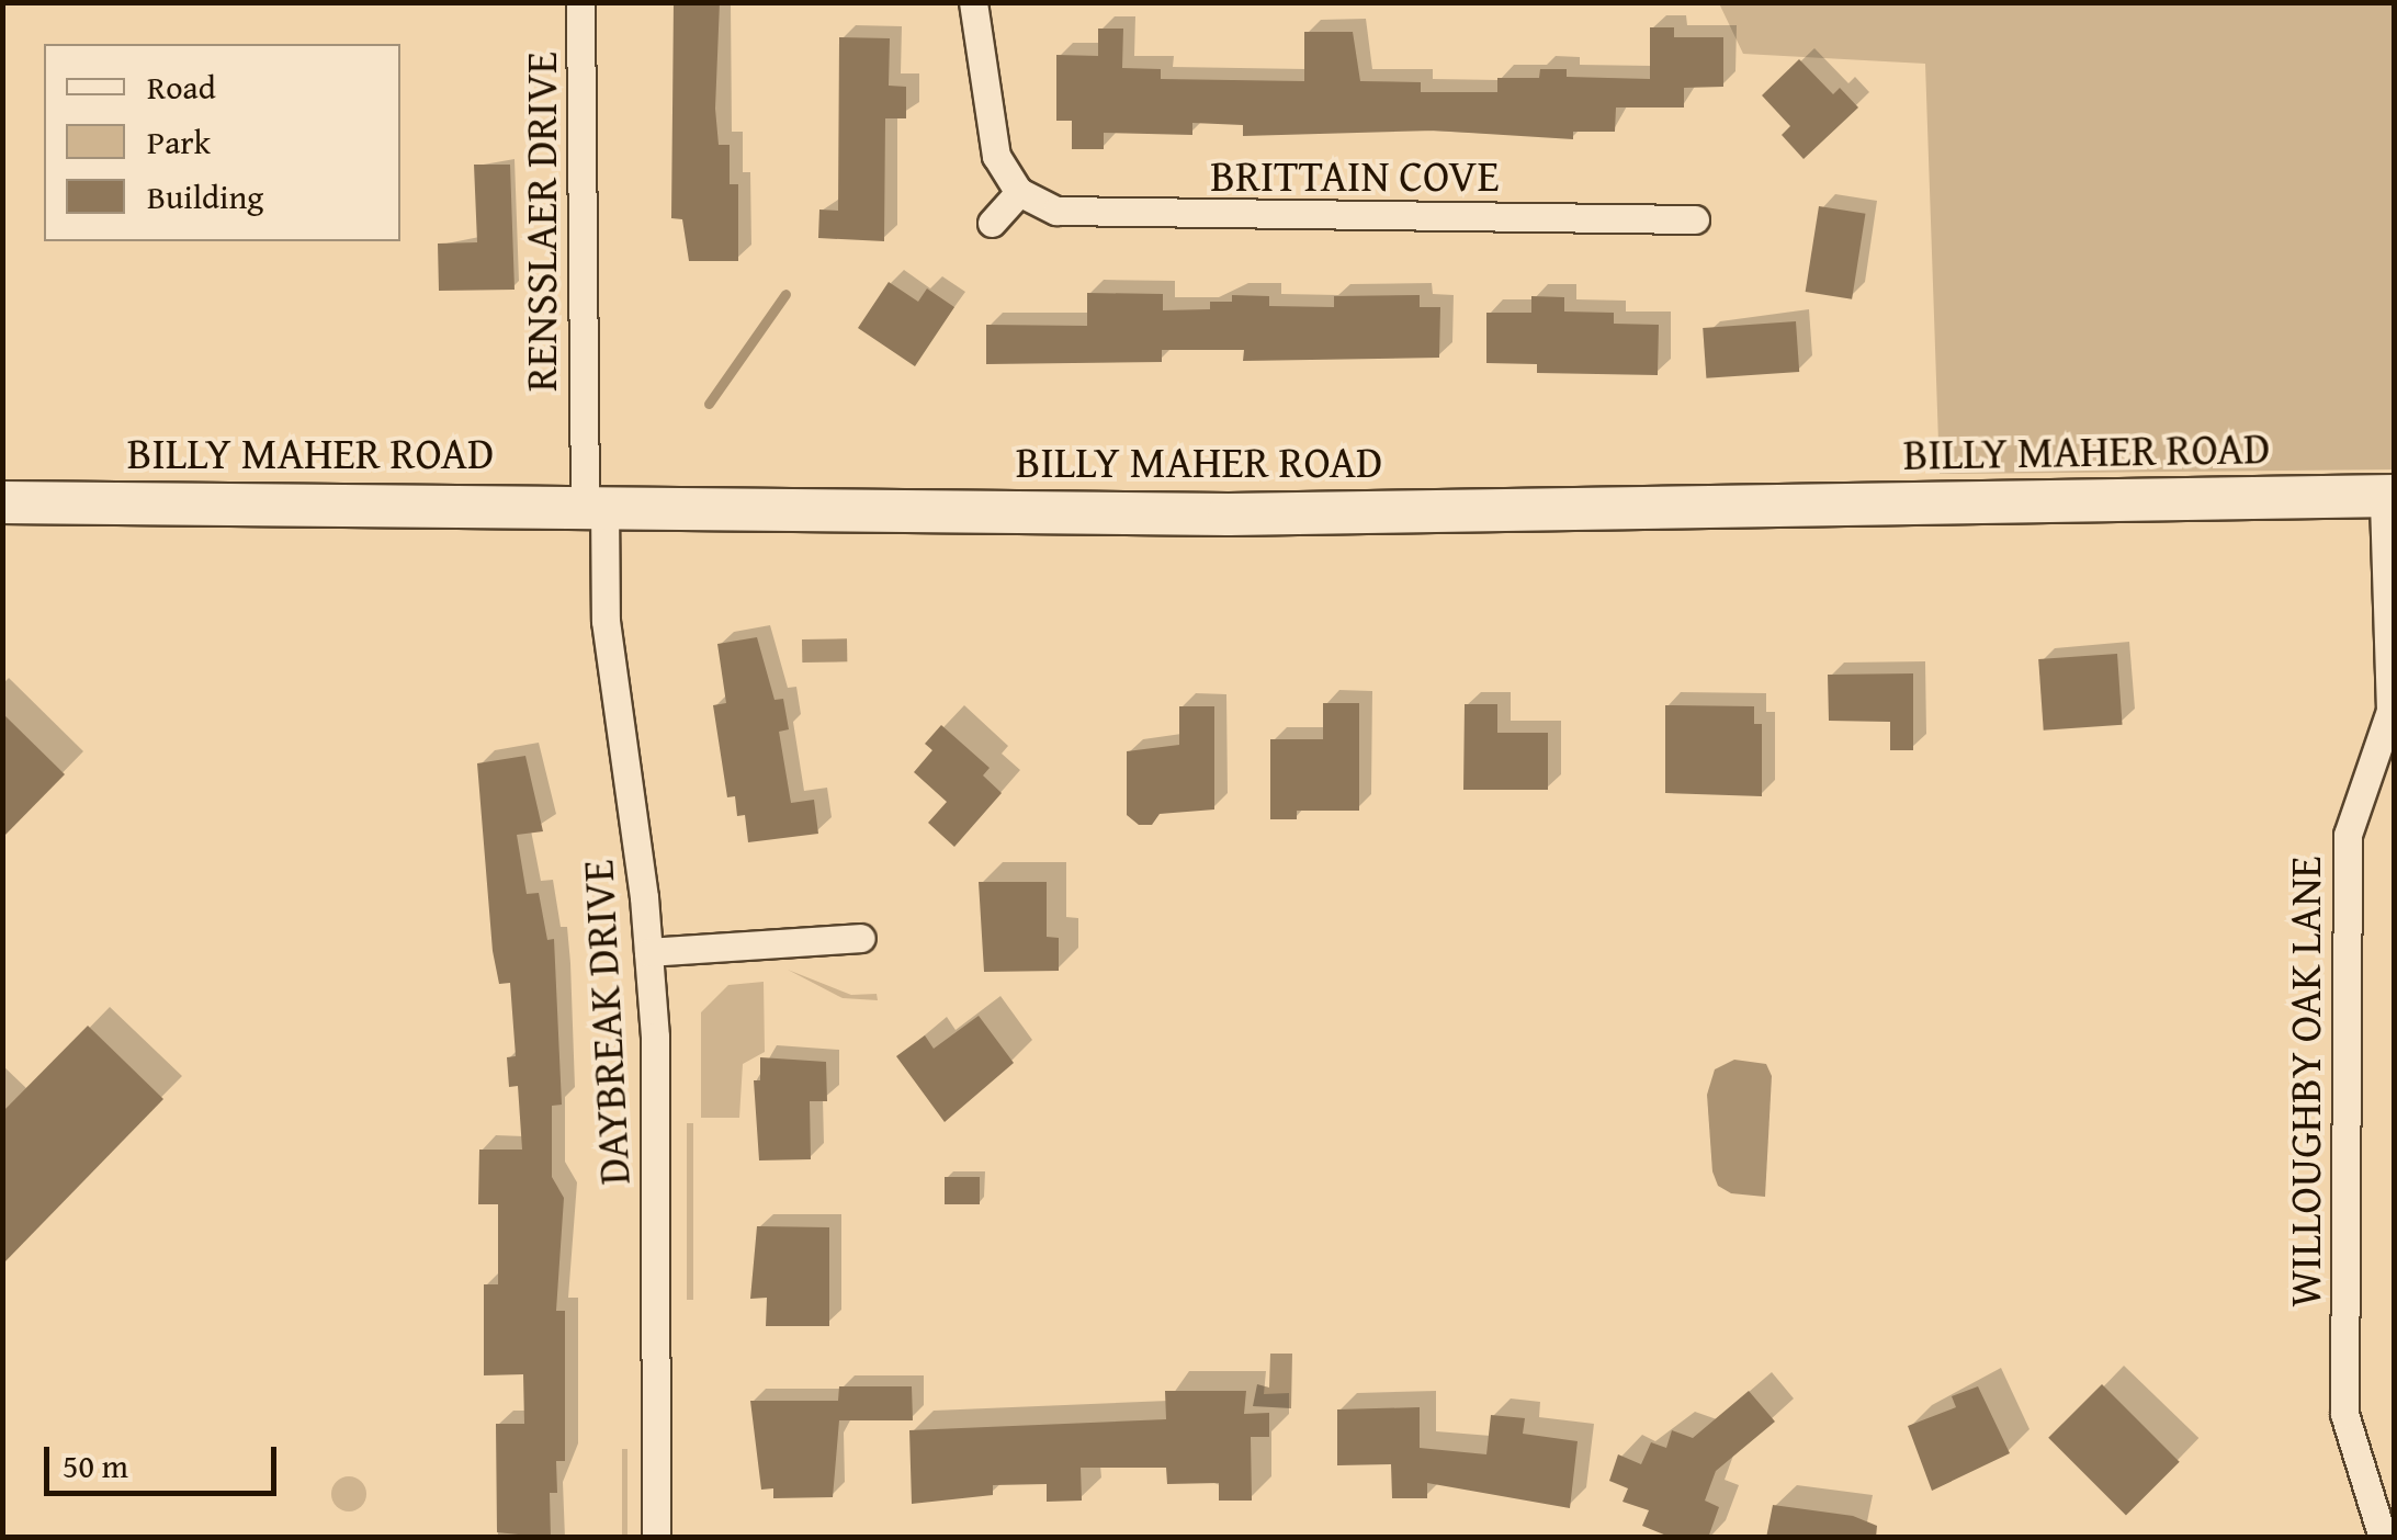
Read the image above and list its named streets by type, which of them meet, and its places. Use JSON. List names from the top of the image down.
{
  "streets": {
    "main road": ["BILLY MAHER ROAD"],
    "street": [
      "BRITTAIN COVE",
      "RENSSLAER DRIVE",
      "DAYBREAK DRIVE",
      "WILLOUGHBY OAK LANE"
    ]
  },
  "crossings": [
    ["RENSSLAER DRIVE", "BILLY MAHER ROAD"],
    ["RENSSLAER DRIVE", "DAYBREAK DRIVE"],
    ["BILLY MAHER ROAD", "DAYBREAK DRIVE"],
    ["BILLY MAHER ROAD", "WILLOUGHBY OAK LANE"]
  ],
  "legend": ["Road", "Park", "Building"],
  "scale_bar": "50 m"
}
